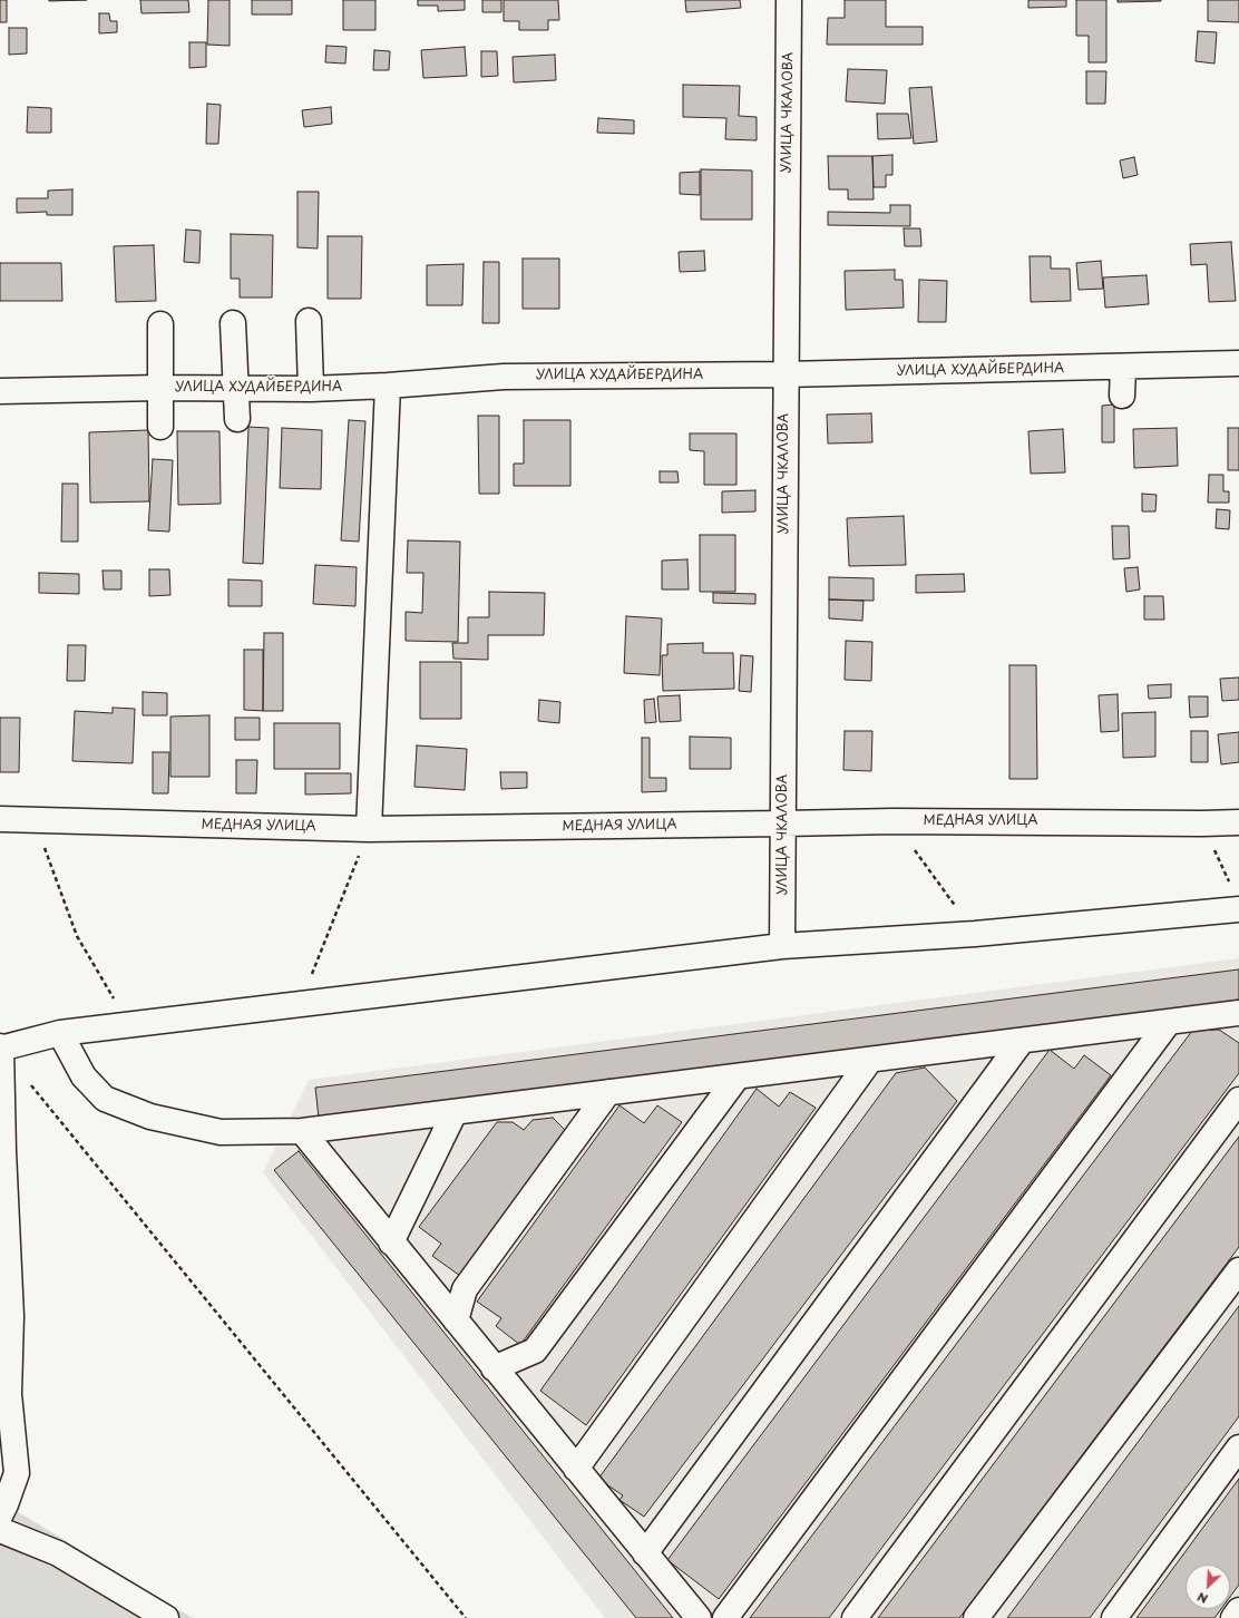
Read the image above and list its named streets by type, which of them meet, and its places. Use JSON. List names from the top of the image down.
{
  "streets": {
    "street": ["УЛИЦА ЧКАЛОВА", "УЛИЦА ХУДАЙБЕРДИНА", "МЕДНАЯ УЛИЦА"]
  },
  "crossings": [
    ["УЛИЦА ЧКАЛОВА", "УЛИЦА ХУДАЙБЕРДИНА"],
    ["УЛИЦА ЧКАЛОВА", "МЕДНАЯ УЛИЦА"]
  ],
  "north": "bottom left"
}
